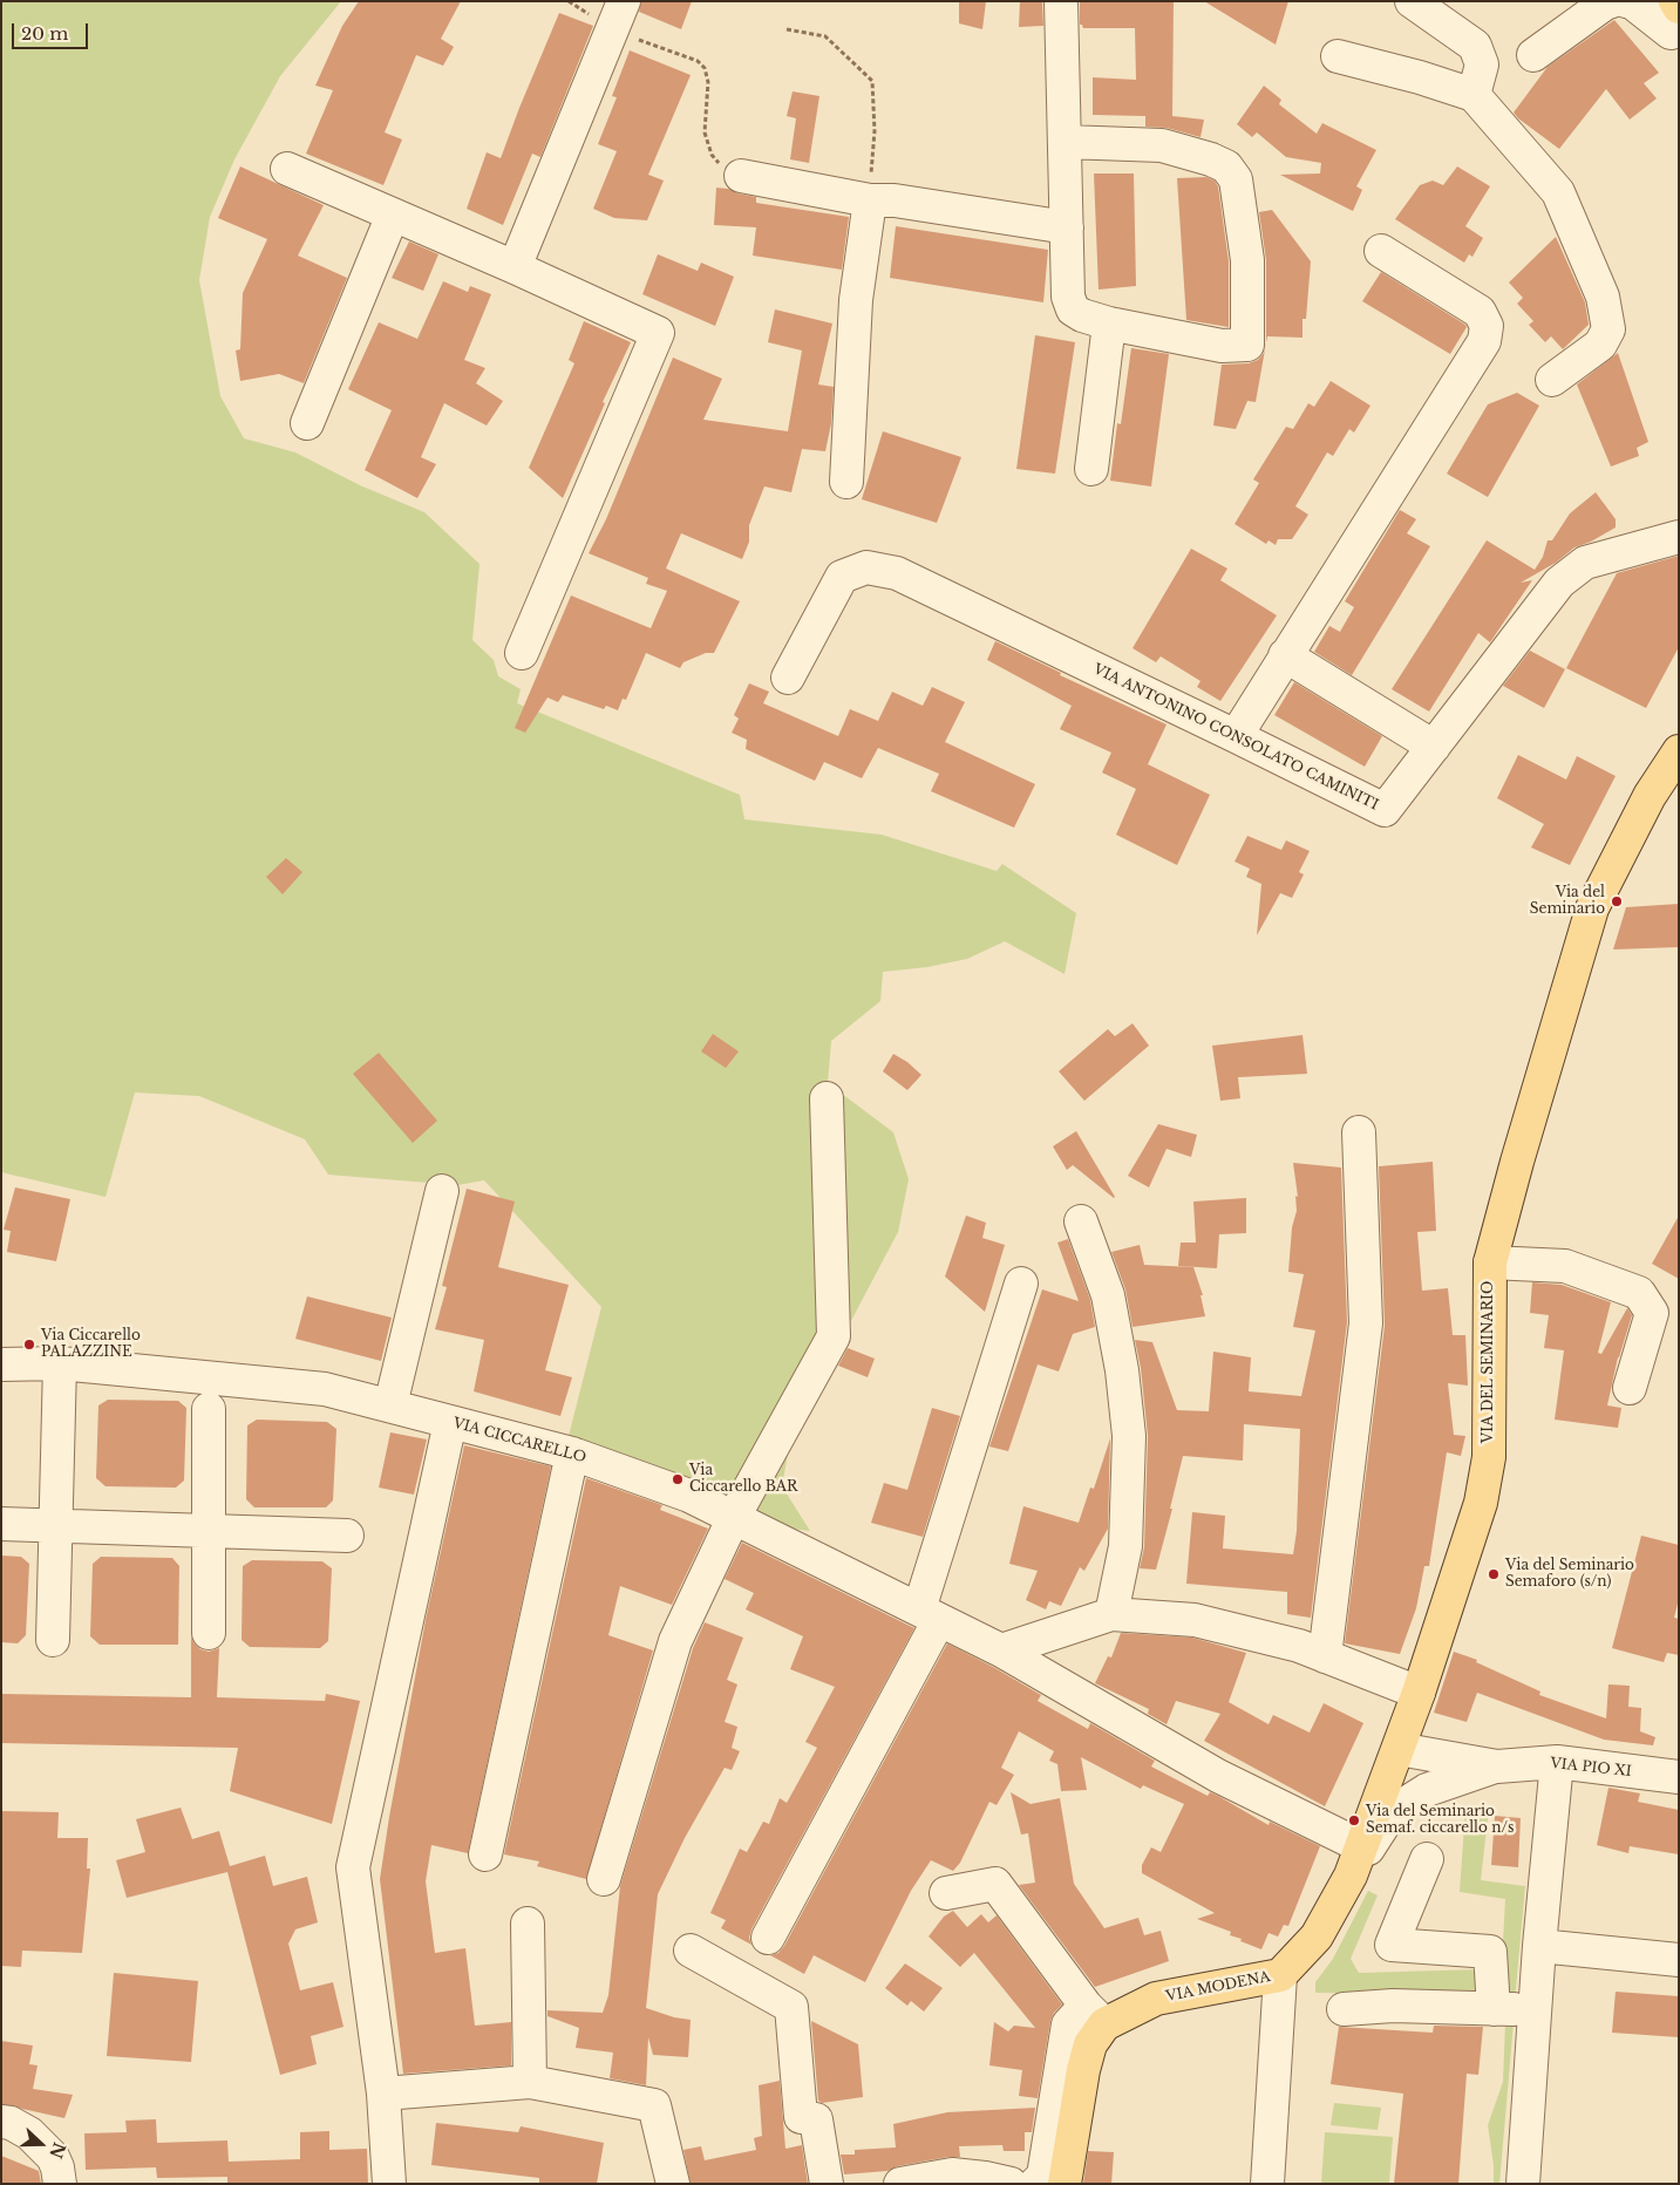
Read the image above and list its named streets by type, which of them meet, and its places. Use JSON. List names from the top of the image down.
{
  "streets": {
    "main road": ["VIA DEL SEMINARIO", "VIA MODENA"],
    "street": ["VIA ANTONINO CONSOLATO CAMINITI", "VIA CICCARELLO", "VIA PIO XI"]
  },
  "crossings": [
    ["VIA DEL SEMINARIO", "VIA PIO XI"],
    ["VIA DEL SEMINARIO", "VIA MODENA"],
    ["VIA CICCARELLO", "VIA MODENA"],
    ["VIA PIO XI", "VIA MODENA"]
  ],
  "places": [
    "Via del Seminario",
    "Via Ciccarello PALAZZINE",
    "Via Ciccarello BAR",
    "Via del Seminario Semaforo (s/n)",
    "Via del Seminario Semaf. ciccarello n/s"
  ],
  "scale_bar": "20 m",
  "north": "right"
}
